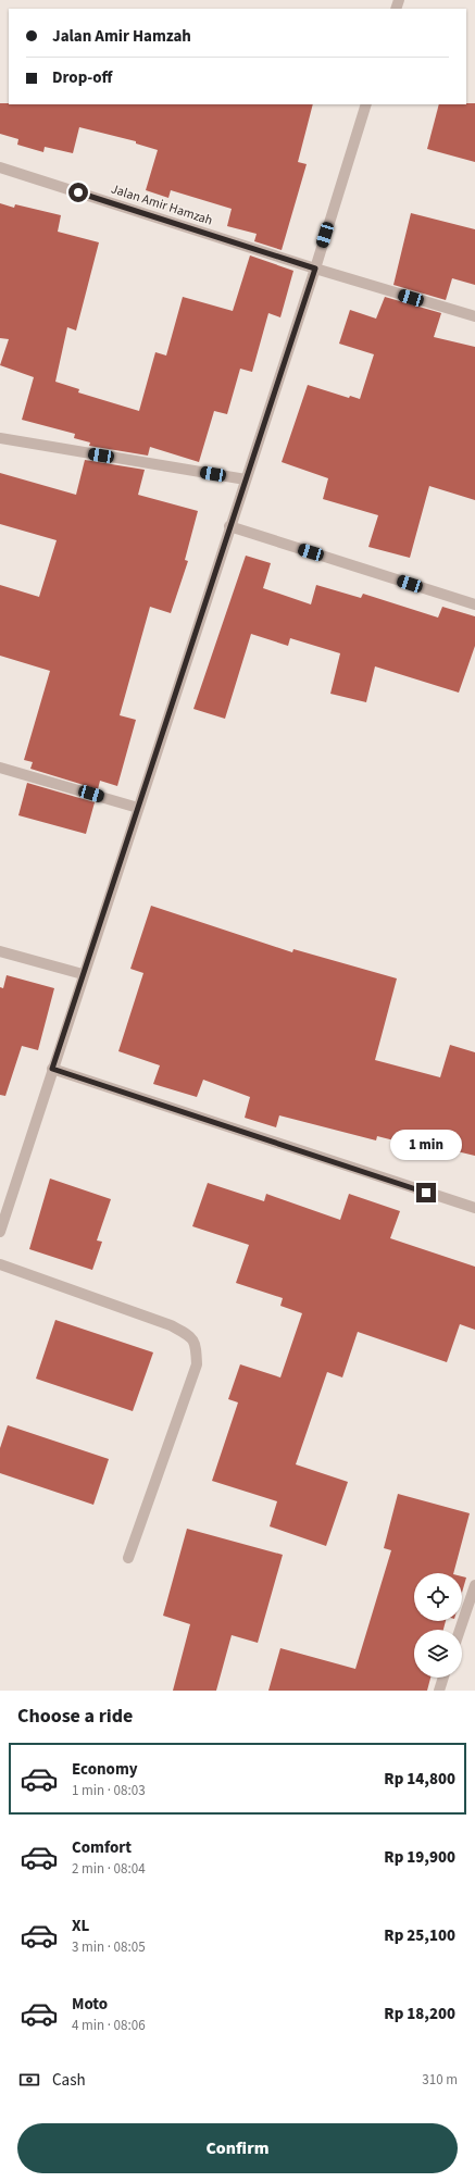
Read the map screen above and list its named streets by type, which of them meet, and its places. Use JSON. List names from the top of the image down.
{
  "streets": {
    "street": ["Jalan Amir Hamzah"]
  },
  "page": {
    "banner": ["Jalan Amir Hamzah", "Drop-off"],
    "bubble": "1 min",
    "heading": "Choose a ride",
    "list": [
      {
        "name": "Economy",
        "note": "1 min · 08:03",
        "value": "Rp 14,800"
      },
      {
        "name": "Comfort",
        "note": "2 min · 08:04",
        "value": "Rp 19,900"
      },
      {
        "name": "XL",
        "note": "3 min · 08:05",
        "value": "Rp 25,100"
      },
      {
        "name": "Moto",
        "note": "4 min · 08:06",
        "value": "Rp 18,200"
      }
    ],
    "pay": ["Cash", "310 m"],
    "buttons": "Confirm"
  }
}
